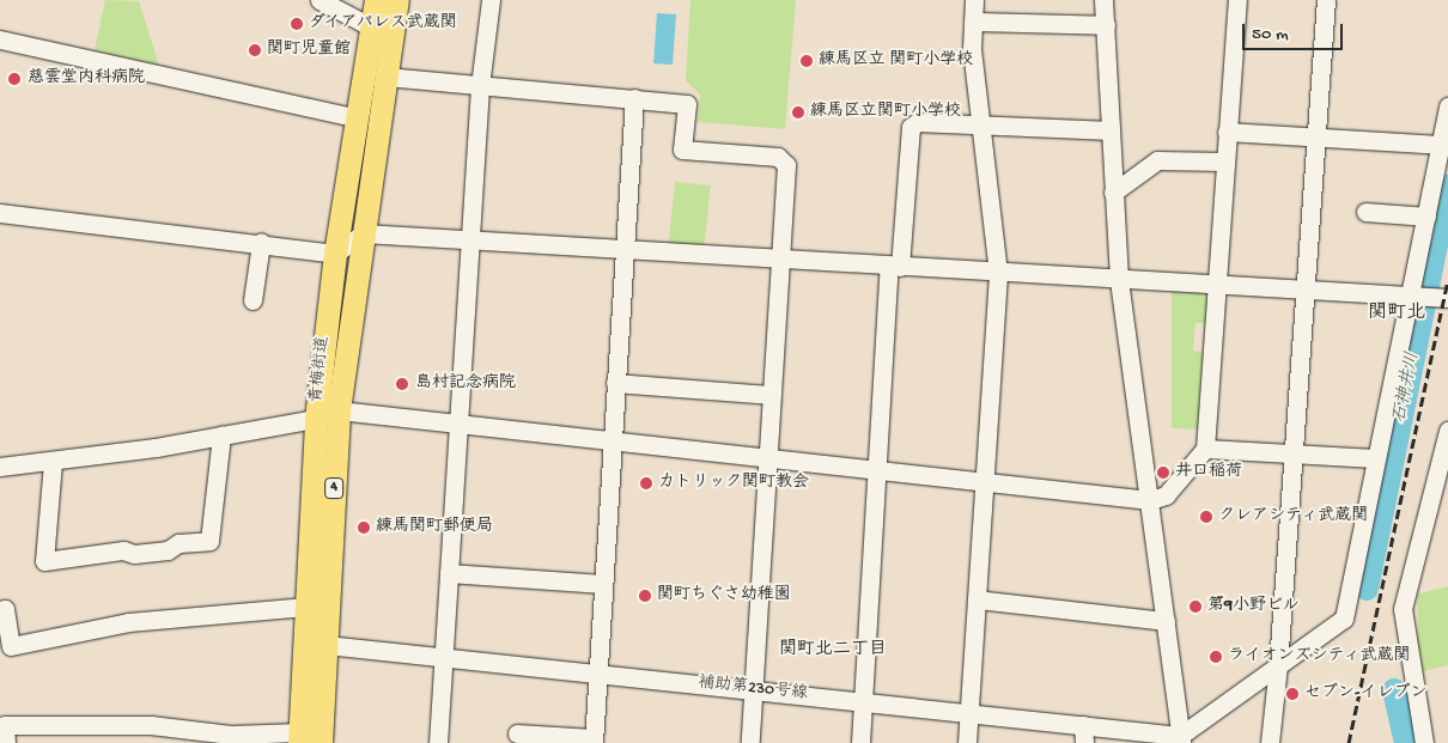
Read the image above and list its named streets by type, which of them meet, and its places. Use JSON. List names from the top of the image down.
{
  "streets": {
    "main road": ["青梅街道", "4"],
    "street": ["補助第230号線"]
  },
  "crossings": [
    ["青梅街道", "補助第230号線"]
  ],
  "districts": ["関町北", "関町北二丁目"],
  "water": ["石神井川"],
  "places": [
    "ダイアパレス武蔵関",
    "関町児童館",
    "練馬区立 関町小学校",
    "慈雲堂内科病院",
    "練馬区立関町小学校",
    "島村記念病院",
    "井口稲荷",
    "カトリック関町教会",
    "クレアシティ武蔵関",
    "練馬関町郵便局",
    "関町ちぐさ幼稚園",
    "第9小野ビル",
    "ライオンズシティ武蔵関",
    "セブン-イレブン"
  ],
  "scale_bar": "50 m"
}
